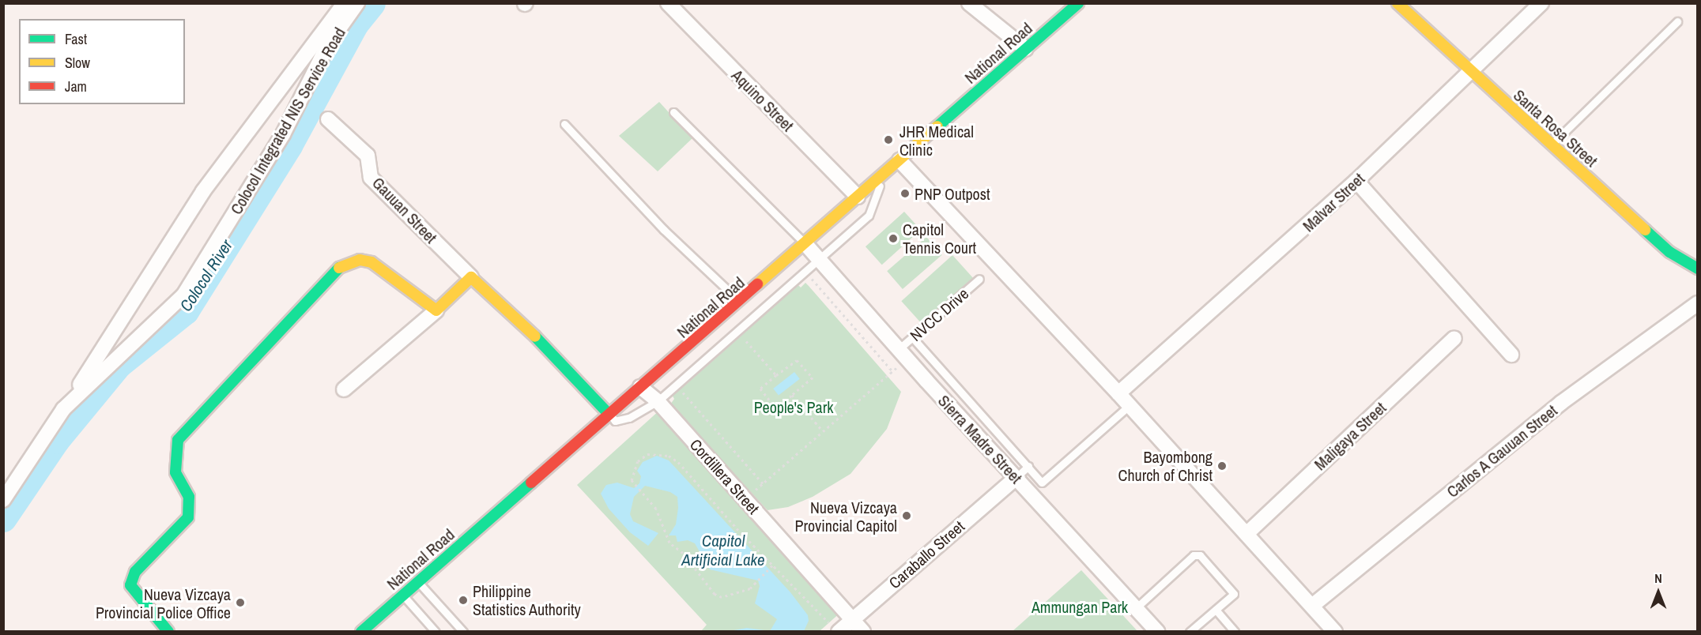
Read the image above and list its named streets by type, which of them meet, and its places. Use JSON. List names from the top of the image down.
{
  "streets": {
    "street": [
      "National Road",
      "Aquino Street",
      "Colocol Integrated NIS Service Road",
      "Santa Rosa Street",
      "Malvar Street",
      "Gauuan Street",
      "Maligaya Street",
      "Sierra Madre Street",
      "Carlos A Gauuan Street",
      "Cordillera Street",
      "Caraballo Street"
    ],
    "lane": ["NVCC Drive"]
  },
  "crossings": [
    ["National Road", "Aquino Street"],
    ["National Road", "Gauuan Street"],
    ["National Road", "Sierra Madre Street"],
    ["National Road", "Cordillera Street"],
    ["Santa Rosa Street", "Malvar Street"],
    ["NVCC Drive", "Sierra Madre Street"],
    ["Sierra Madre Street", "Caraballo Street"],
    ["Cordillera Street", "Caraballo Street"]
  ],
  "water": ["Colocol River", "Capitol Artificial Lake"],
  "parks": ["People's Park", "Ammungan Park"],
  "places": [
    "JHR Medical Clinic",
    "PNP Outpost",
    "Capitol Tennis Court",
    "Bayombong Church of Christ",
    "Nueva Vizcaya Provincial Capitol",
    "Philippine Statistics Authority",
    "Nueva Vizcaya Provincial Police Office"
  ],
  "legend": ["Fast", "Slow", "Jam"],
  "north": "top"
}
